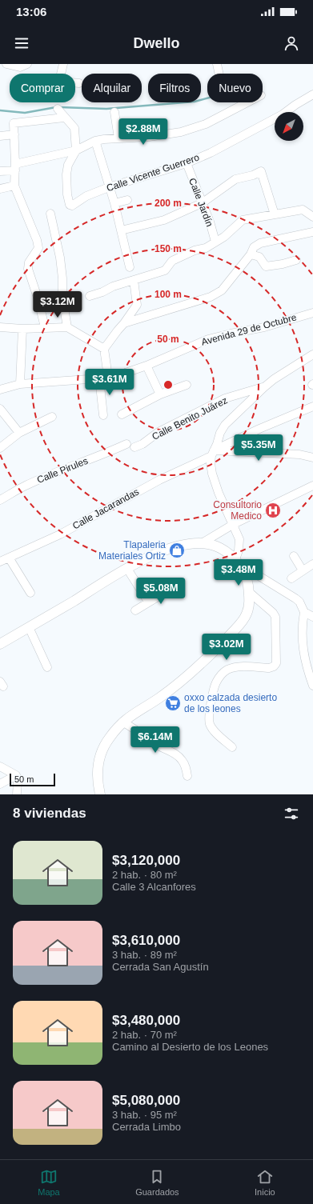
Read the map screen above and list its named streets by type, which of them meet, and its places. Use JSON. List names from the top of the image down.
{
  "streets": {
    "street": [
      "Calle Vicente Guerrero",
      "Calle Jardín",
      "Avenida 29 de Octubre",
      "Calle Benito Juárez",
      "Calle Pirules",
      "Calle Jacarandas"
    ]
  },
  "crossings": [
    ["Calle Vicente Guerrero", "Calle Jardín"]
  ],
  "places": {
    "hospital": ["Consultorio Medico"],
    "shop": ["Tlapaleria Materiales Ortiz"],
    "supermarket": ["oxxo calzada desierto de los leones"]
  },
  "scale_bar": "50 m",
  "north": "bottom left",
  "page": {
    "status": "13:06",
    "header": "Dwello",
    "chip": [
      "Comprar",
      "Alquilar",
      "Filtros",
      "Nuevo"
    ],
    "price": [
      "$2.88M",
      "$3.12M",
      "$3.61M",
      "$5.35M",
      "$3.48M",
      "$5.08M",
      "$3.02M",
      "$6.14M"
    ],
    "scale": "50 m",
    "heading": "8 viviendas",
    "list": [
      {
        "name": "$3,120,000",
        "note": "2 hab. · 80 m² · Calle 3 Alcanfores"
      },
      {
        "name": "$3,610,000",
        "note": "3 hab. · 89 m² · Cerrada San Agustín"
      },
      {
        "name": "$3,480,000",
        "note": "2 hab. · 70 m² · Camino al Desierto de los Leones"
      },
      {
        "name": "$5,080,000",
        "note": "3 hab. · 95 m² · Cerrada Limbo"
      }
    ],
    "tabs": ["Mapa", "Guardados", "Inicio"]
  },
  "rings": [
    "200 m",
    "150 m",
    "100 m",
    "50 m"
  ]
}
